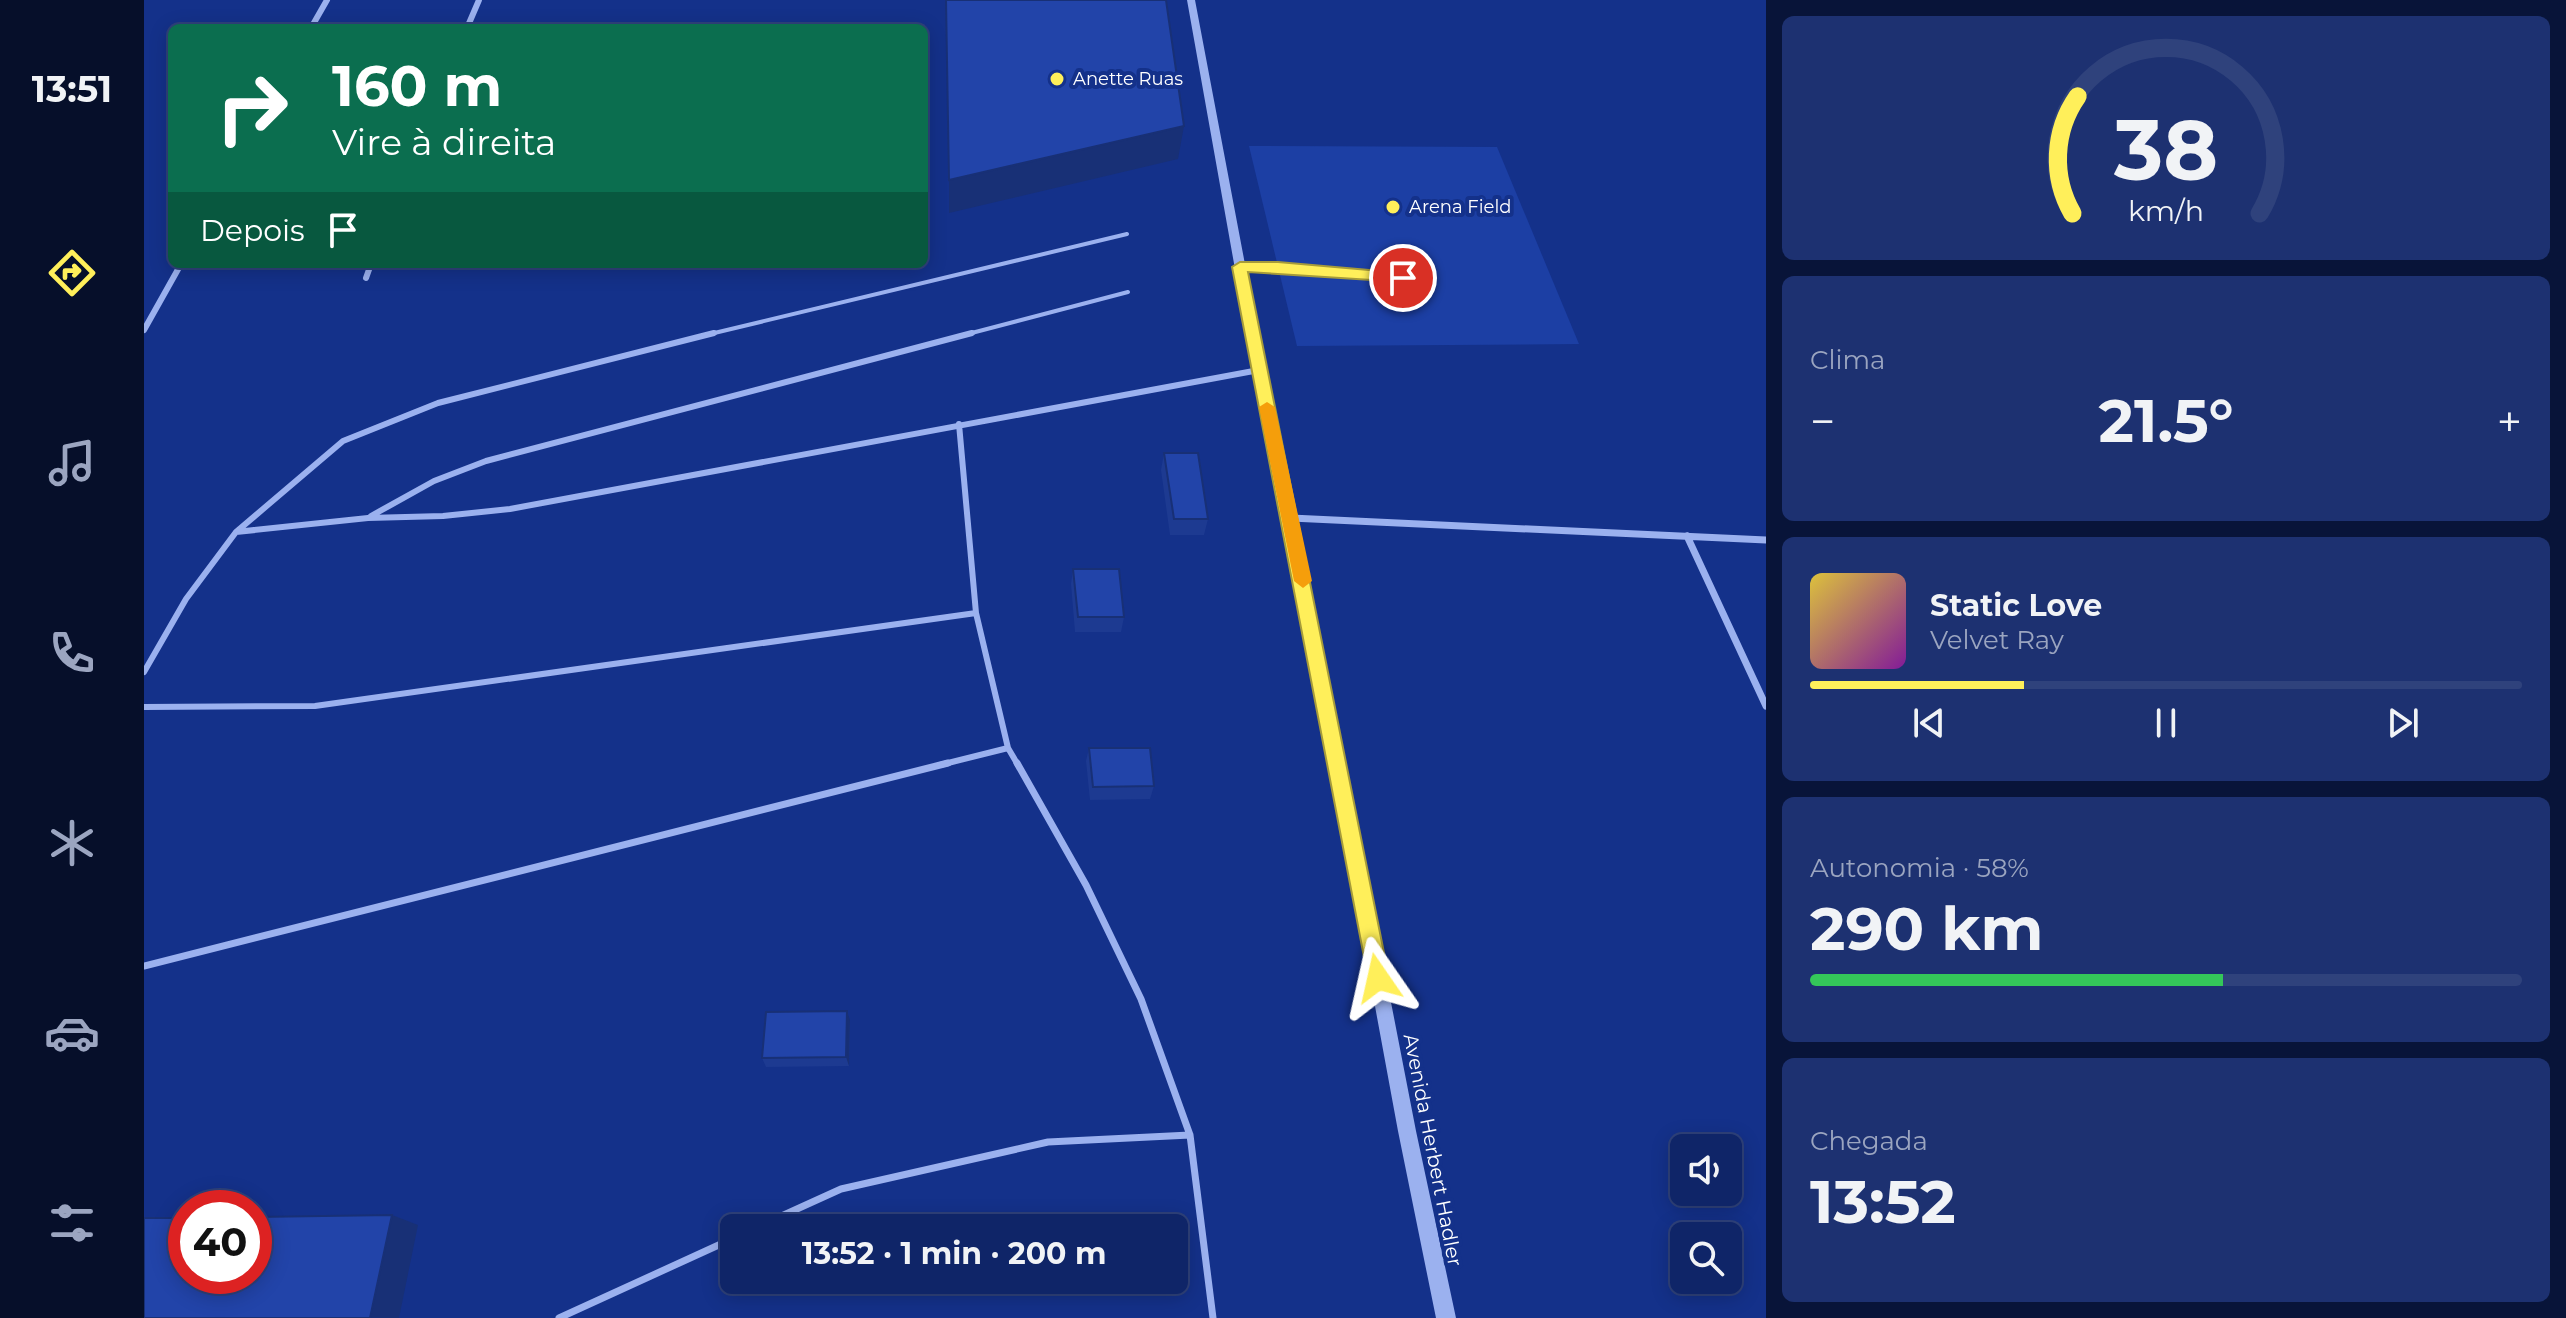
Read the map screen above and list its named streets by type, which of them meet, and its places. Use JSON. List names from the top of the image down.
{
  "streets": {
    "street": ["Avenida Herbert Hadler"]
  },
  "places": ["Anette Ruas", "Arena Field"],
  "page": {
    "tabs": "13:51",
    "turn": ["160 m", "Vire à direita"],
    "then": "Depois",
    "tile": [
      "Clima",
      ["Autonomia · 58%", "290 km"],
      ["Chegada", "13:52"]
    ],
    "heat": ["−", "21.5°", "+"],
    "song": ["Static Love", "Velvet Ray"],
    "limit": "40",
    "trip": "13:52 · 1 min · 200 m",
    "gauge": ["38", "km/h"]
  }
}
